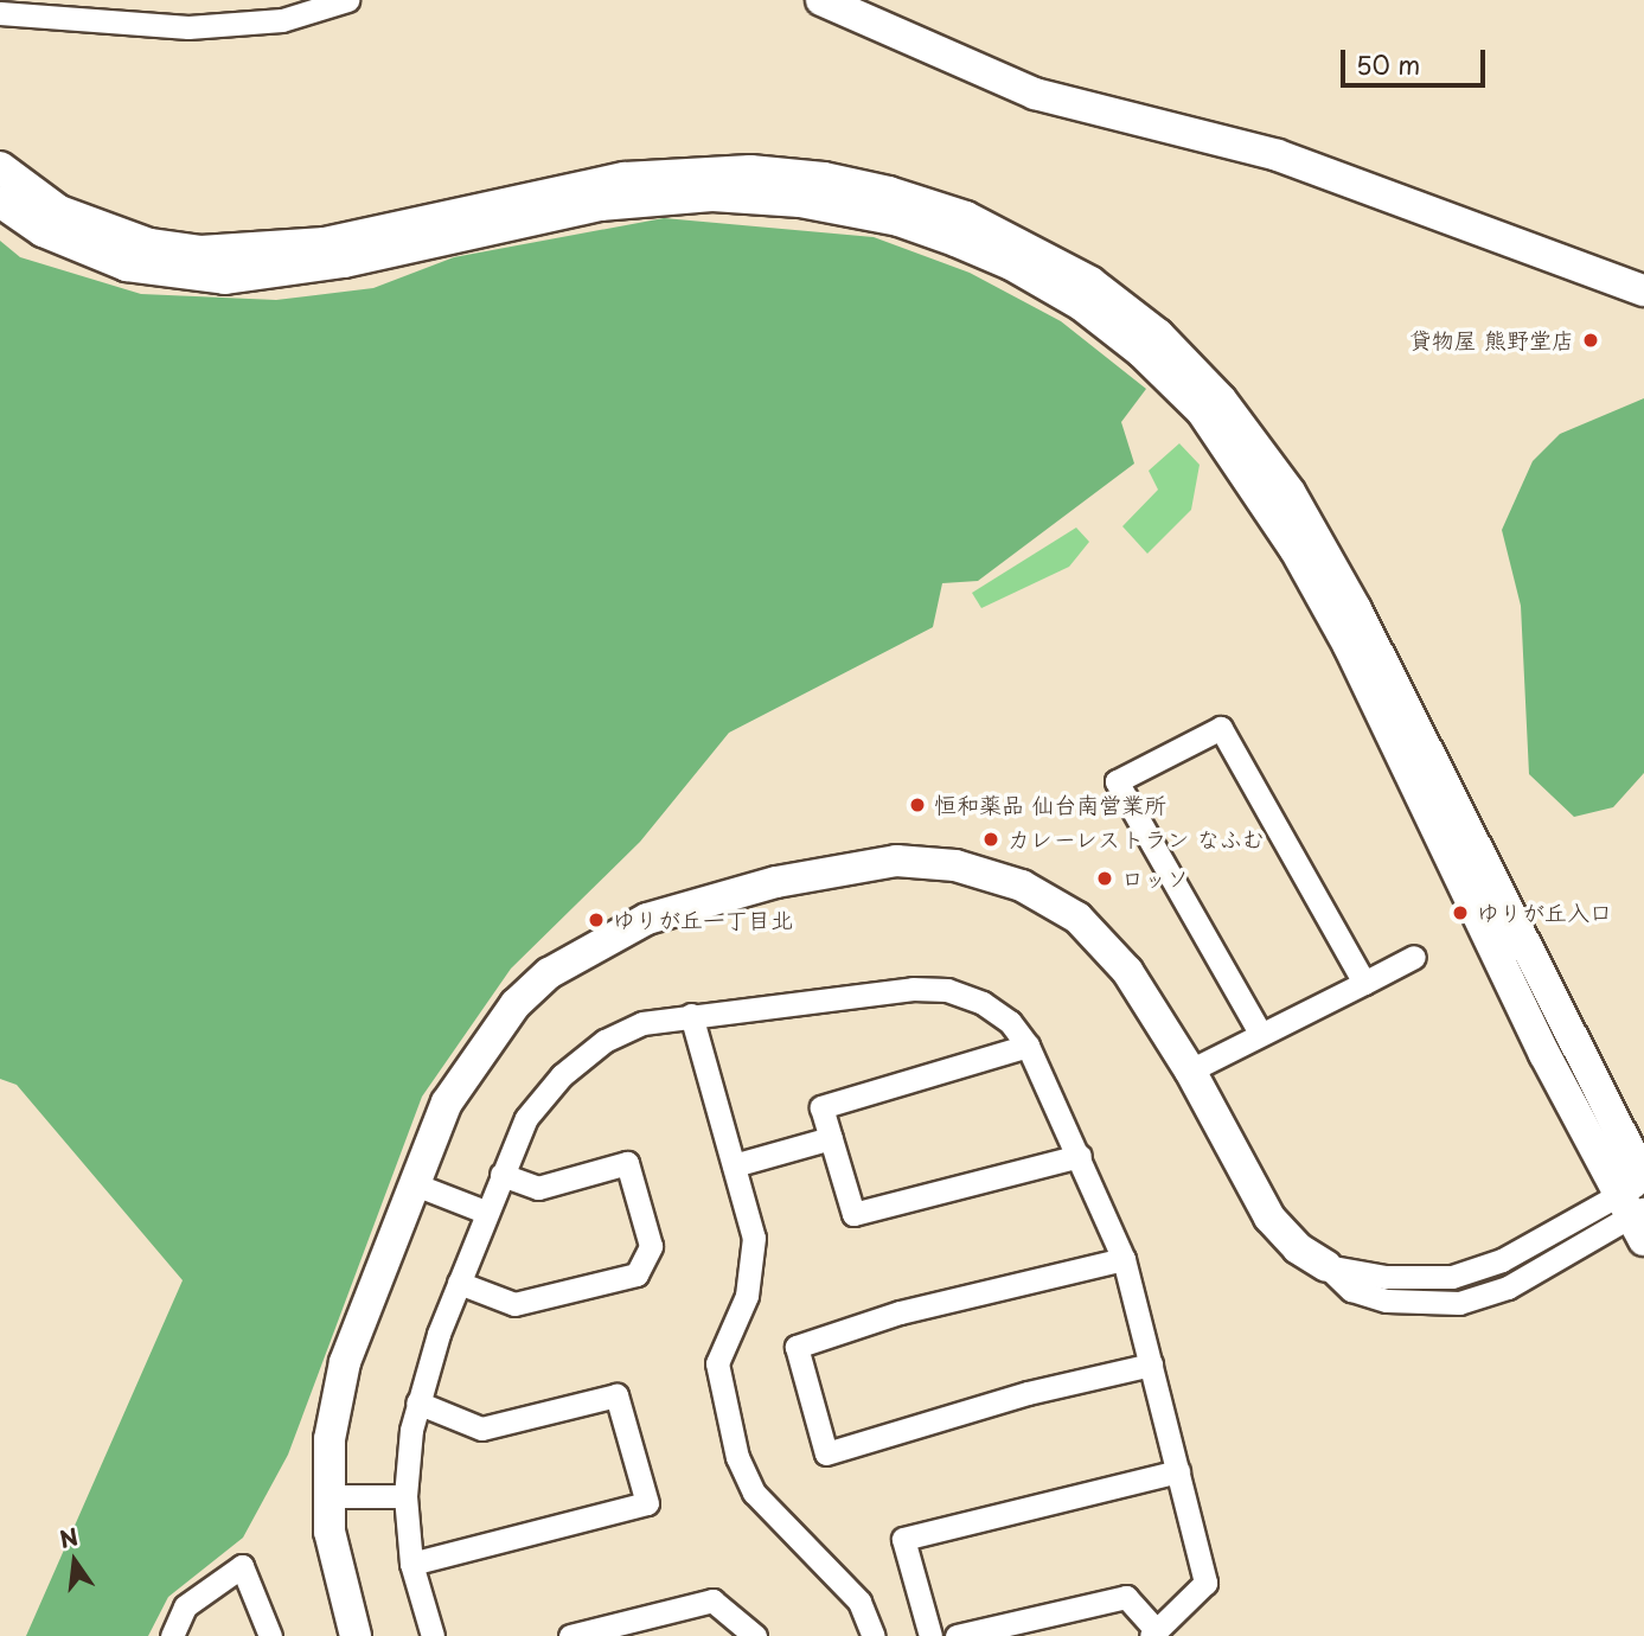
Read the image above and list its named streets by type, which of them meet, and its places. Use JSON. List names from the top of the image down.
{
  "places": [
    "貸物屋 熊野堂店",
    "恒和薬品 仙台南営業所",
    "カレーレストラン なふむ",
    "ロッソ",
    "ゆりが丘入口",
    "ゆりが丘一丁目北"
  ],
  "scale_bar": "50 m",
  "north": "top"
}
